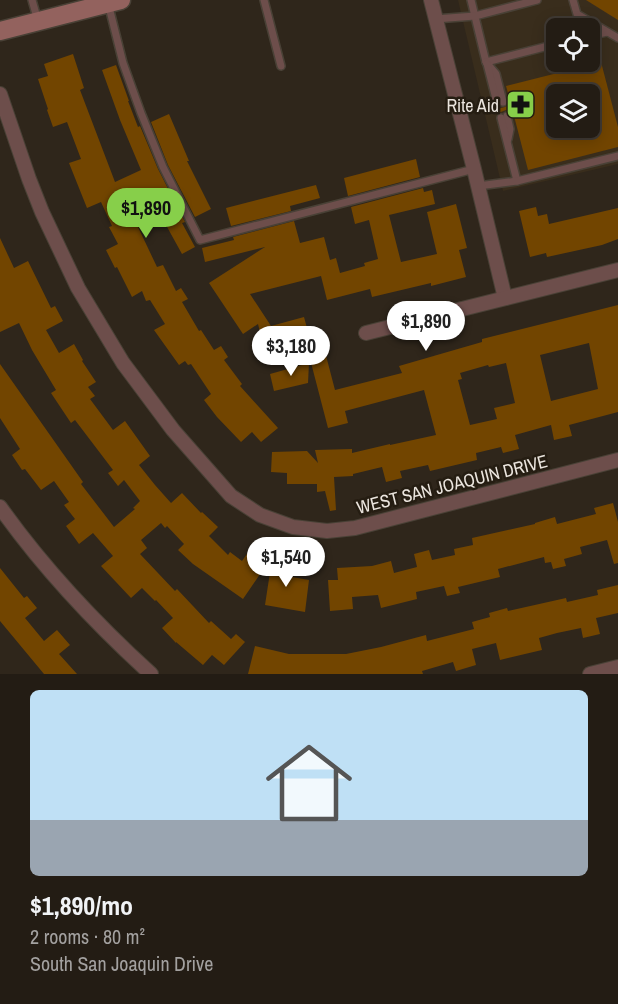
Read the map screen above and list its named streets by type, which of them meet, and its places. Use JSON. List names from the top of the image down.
{
  "streets": {
    "street": ["WEST SAN JOAQUIN DRIVE"]
  },
  "places": {
    "pharmacy": ["Rite Aid"]
  },
  "page": {
    "price": [
      "$1,890",
      "$1,890",
      "$3,180",
      "$1,540"
    ],
    "list": [
      {
        "name": "$1,890/mo",
        "note": "2 rooms · 80 m² · South San Joaquin Drive"
      }
    ]
  }
}
